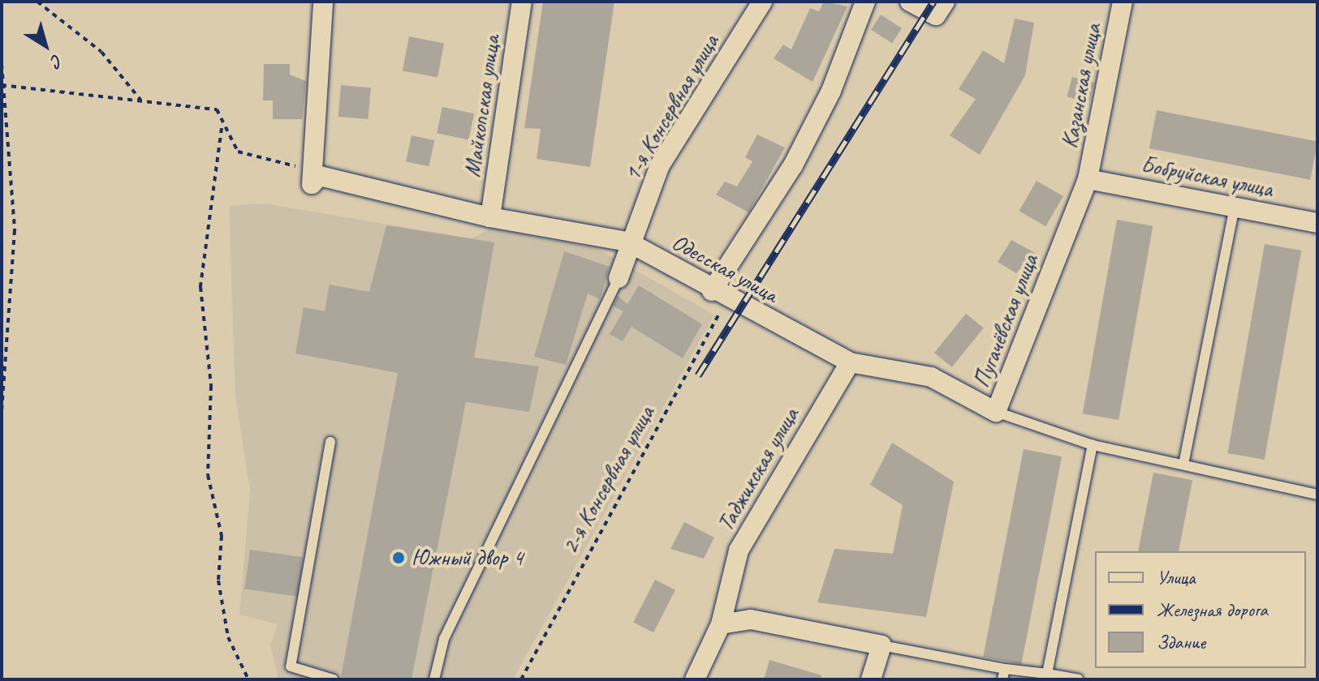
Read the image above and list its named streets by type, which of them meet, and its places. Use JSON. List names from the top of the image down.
{
  "streets": {
    "street": [
      "Казанская улица",
      "Майкопская улица",
      "1-я Консервная улица",
      "Бобруйская улица",
      "Одесская улица",
      "Пугачёвская улица",
      "Таджикская улица"
    ],
    "path": ["2-я Консервная улица"]
  },
  "crossings": [
    ["Казанская улица", "Бобруйская улица"],
    ["Казанская улица", "Пугачёвская улица"],
    ["Майкопская улица", "Одесская улица"],
    ["1-я Консервная улица", "Одесская улица"],
    ["Бобруйская улица", "Пугачёвская улица"],
    ["Одесская улица", "Пугачёвская улица"],
    ["Одесская улица", "Таджикская улица"],
    ["Одесская улица", "2-я Консервная улица"]
  ],
  "places": ["Южный двор 4"],
  "legend": ["Улица", "Железная дорога", "Здание"],
  "north": "bottom right"
}
